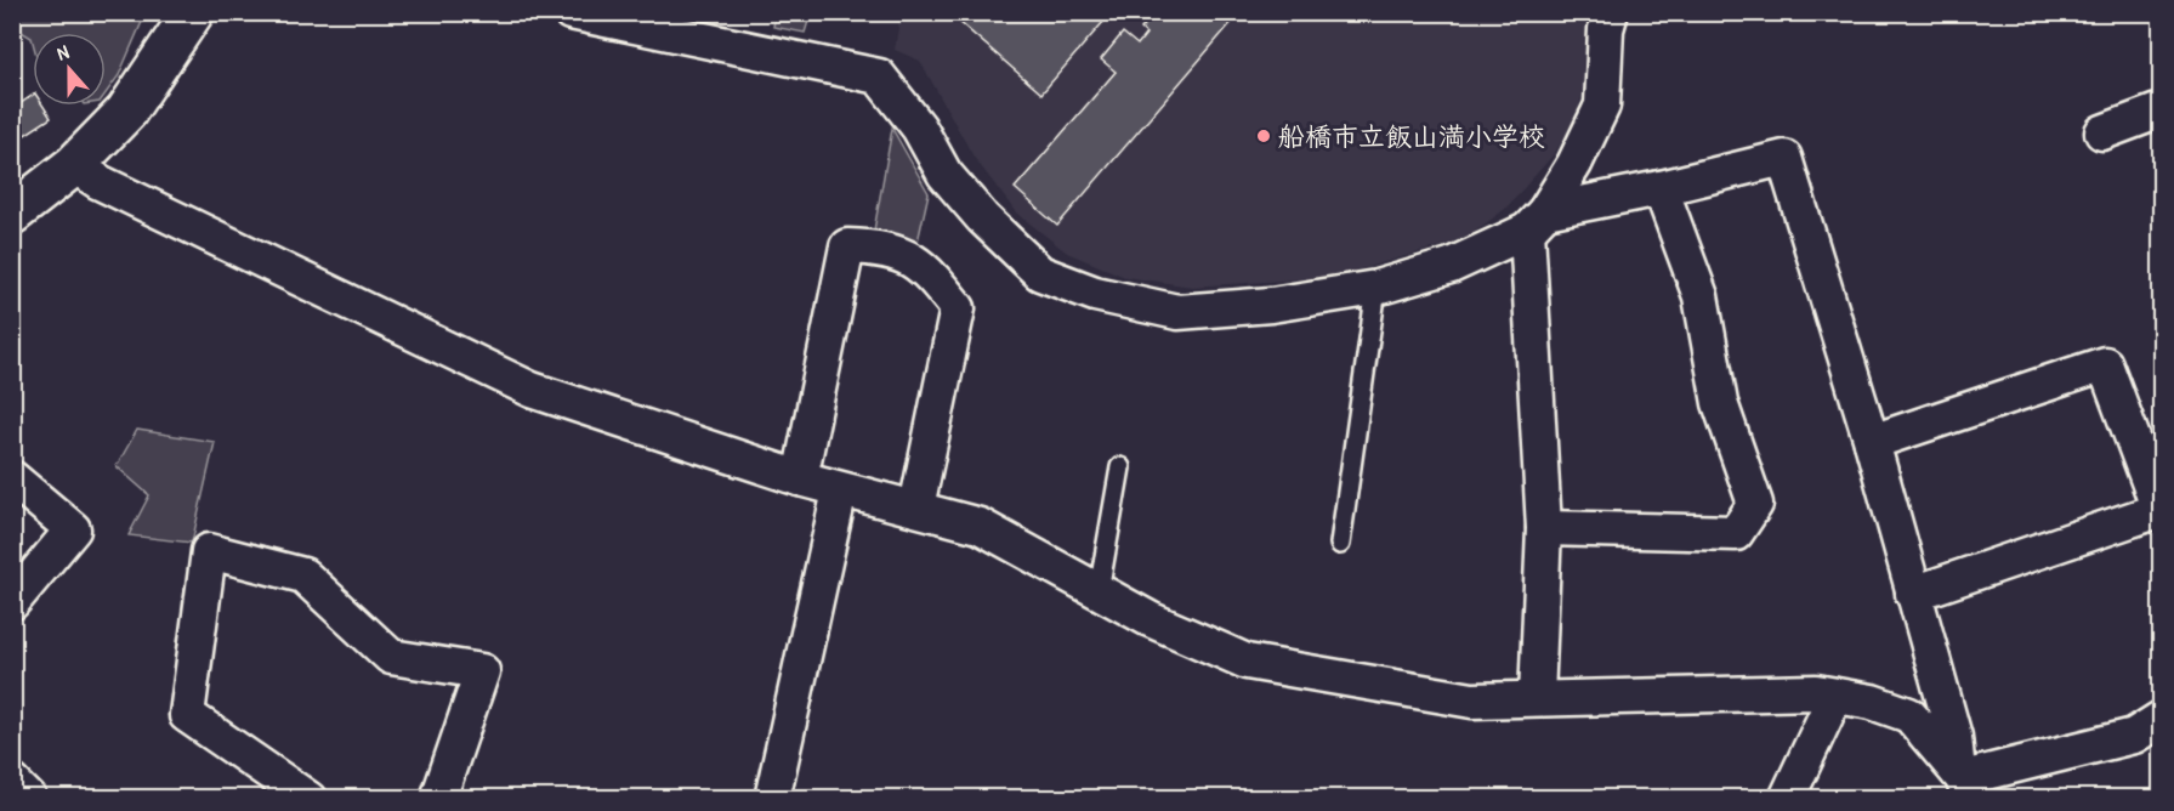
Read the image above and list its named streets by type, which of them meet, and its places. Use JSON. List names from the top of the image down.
{
  "places": ["船橋市立飯山満小学校"],
  "north": "top"
}
